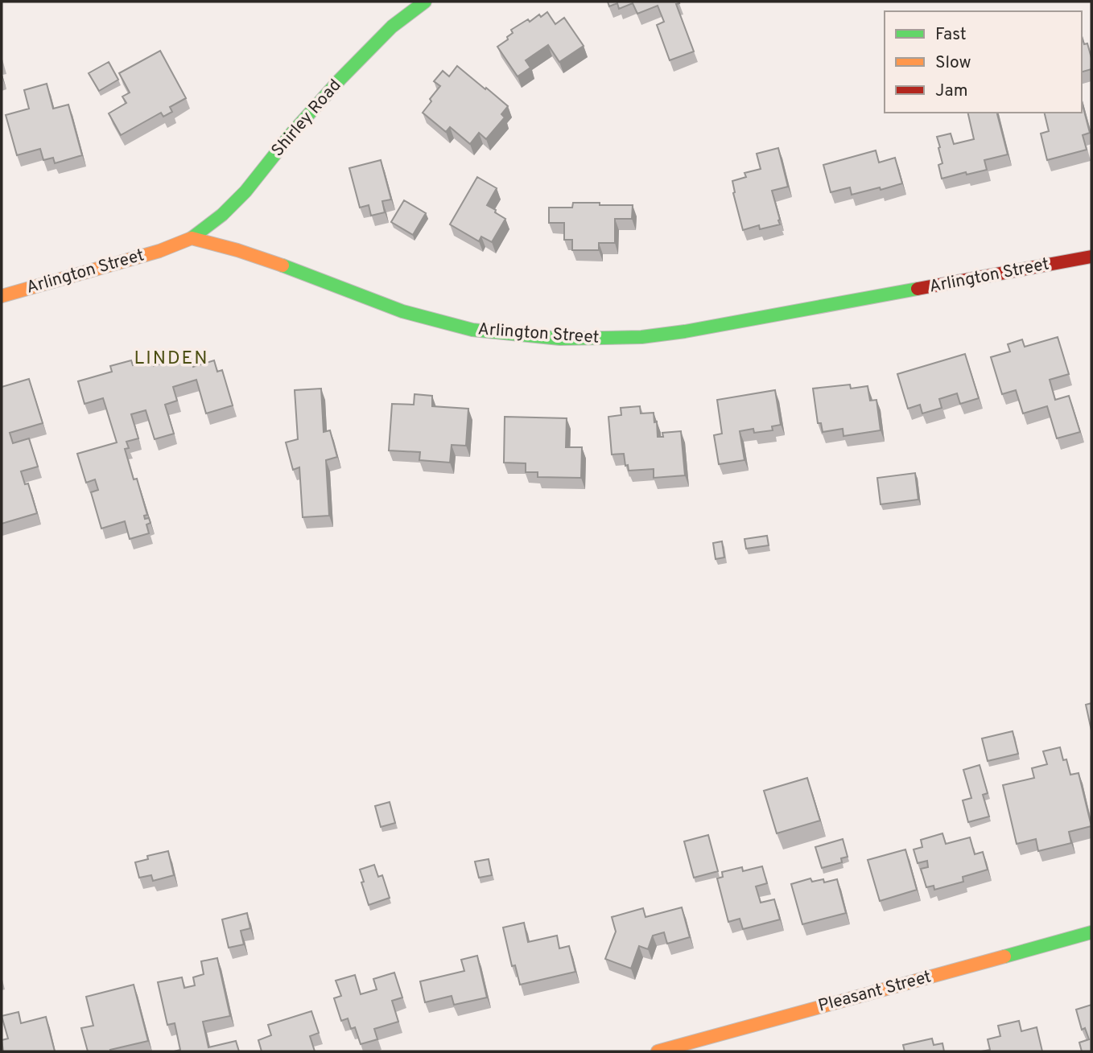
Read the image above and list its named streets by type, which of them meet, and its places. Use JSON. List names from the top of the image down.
{
  "streets": {
    "street": ["Shirley Road", "Arlington Street", "Pleasant Street"]
  },
  "crossings": [
    ["Shirley Road", "Arlington Street"]
  ],
  "districts": ["LINDEN"],
  "legend": ["Fast", "Slow", "Jam"]
}
